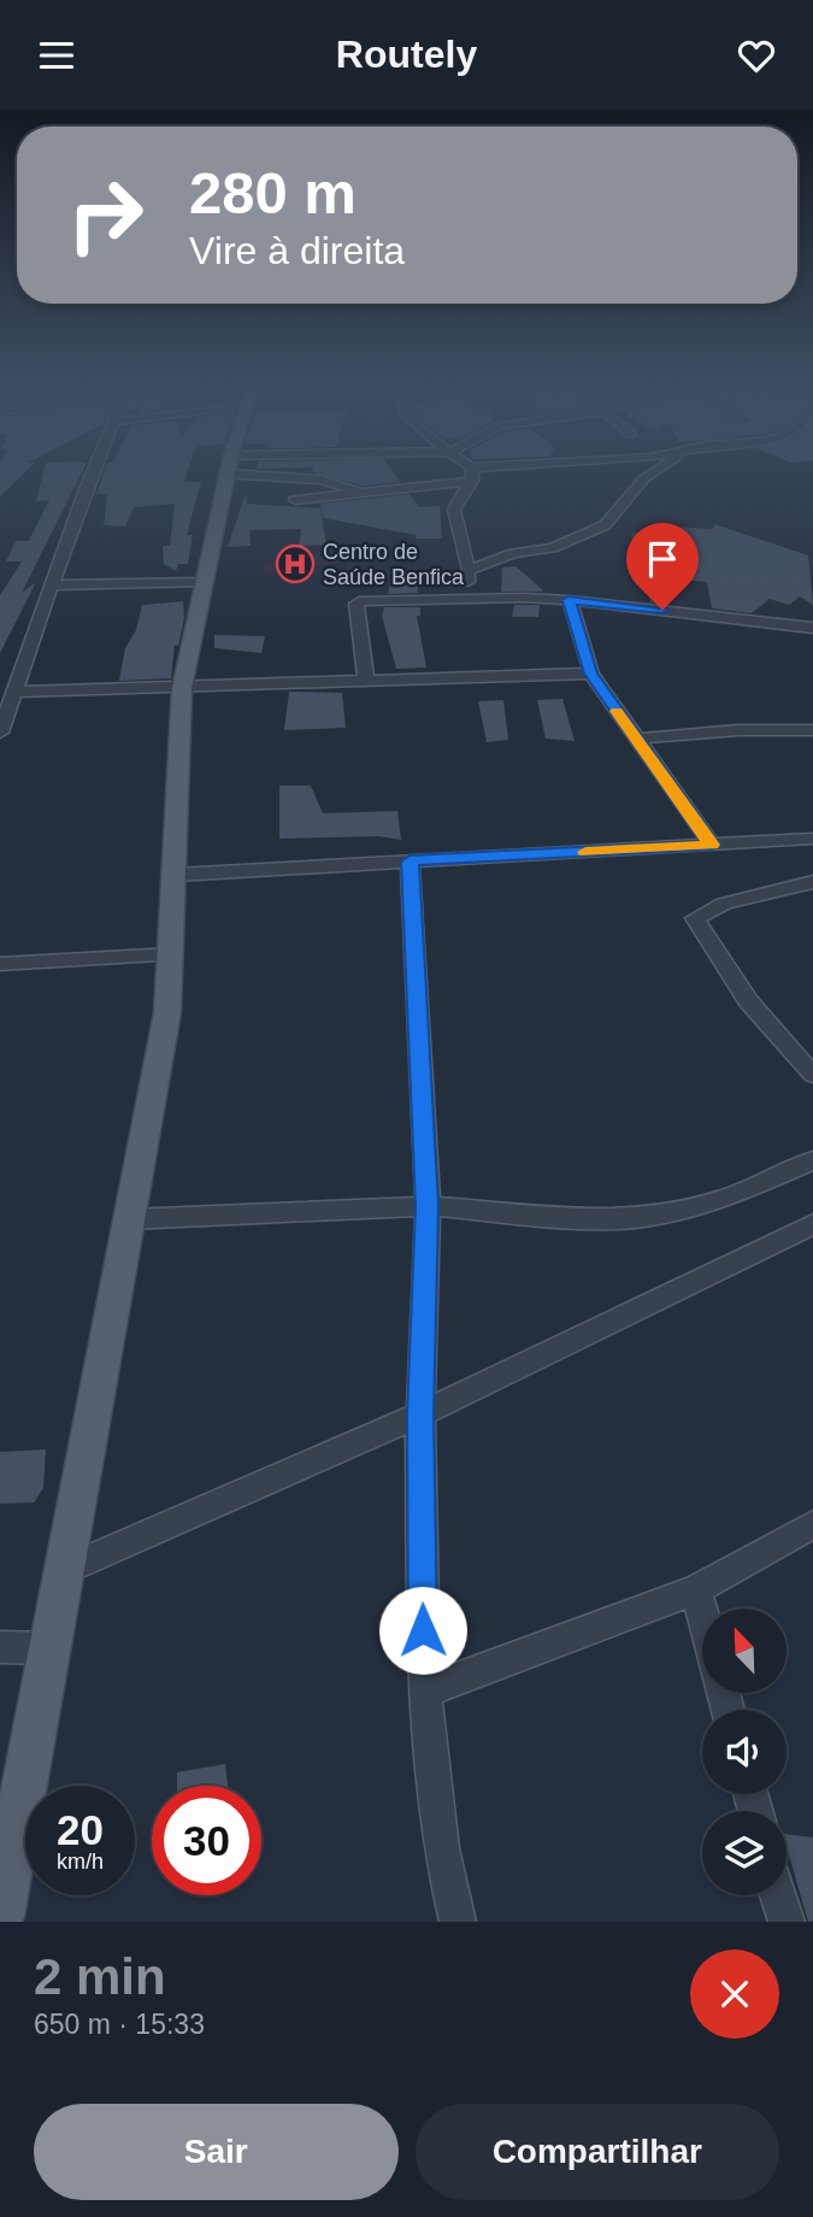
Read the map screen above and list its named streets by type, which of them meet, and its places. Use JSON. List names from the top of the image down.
{
  "places": {
    "hospital": ["Centro de Saúde Benfica"]
  },
  "north": "top left",
  "page": {
    "header": "Routely",
    "turn": ["280 m", "Vire à direita"],
    "speed": "20 km/h",
    "limit": "30",
    "heading": ["2 min", "650 m · 15:33"],
    "buttons": ["Sair", "Compartilhar"]
  }
}
